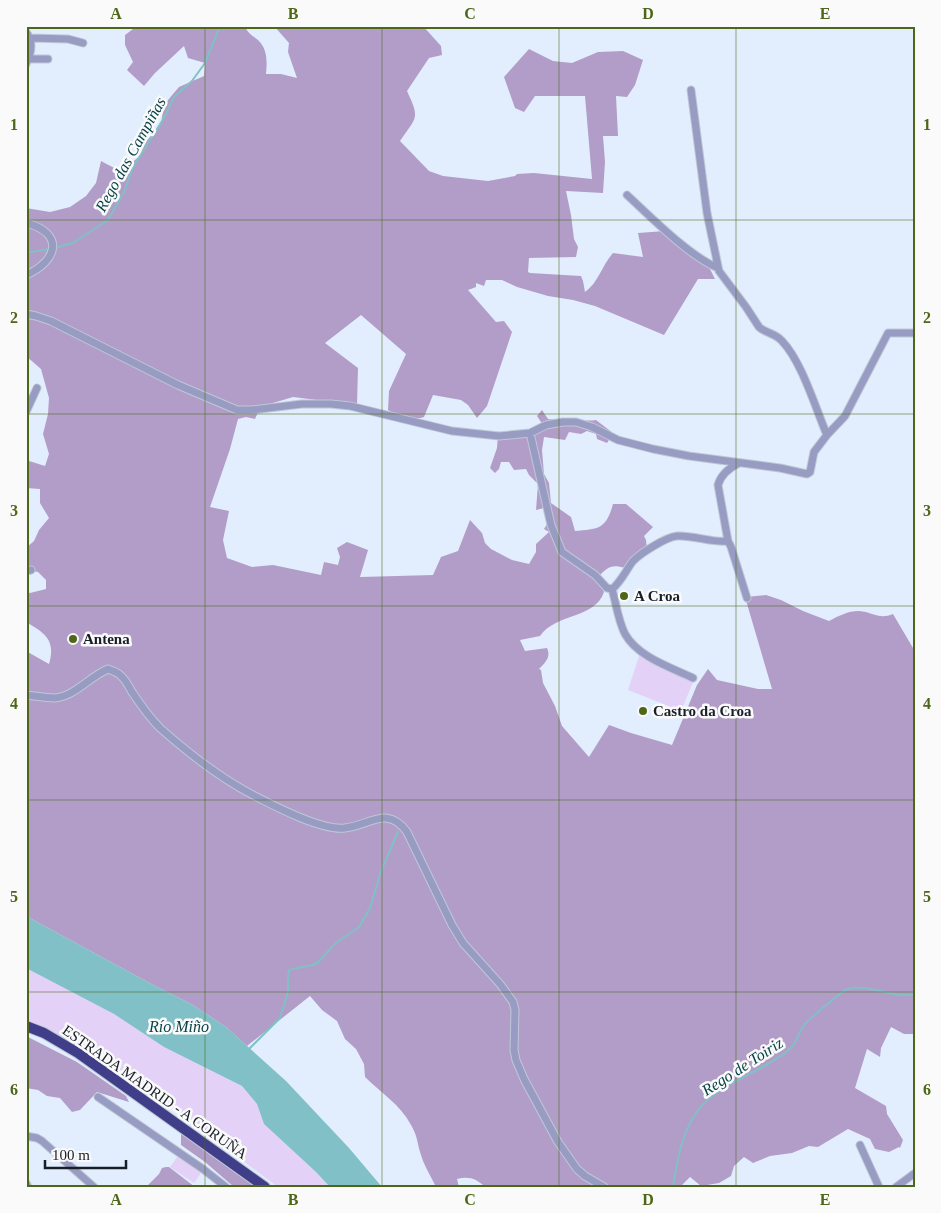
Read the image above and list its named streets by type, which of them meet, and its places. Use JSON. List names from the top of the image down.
{
  "streets": {
    "highway": ["ESTRADA MADRID - A CORUÑA"]
  },
  "water": ["Rego das Campiñas", "Río Miño", "Rego de Toiriz"],
  "places": ["A Croa", "Antena", "Castro da Croa"],
  "scale_bar": "100 m",
  "grid": {
    "columns": [
      "A",
      "B",
      "C",
      "D",
      "E"
    ],
    "rows": [
      "1",
      "2",
      "3",
      "4",
      "5",
      "6"
    ]
  }
}
